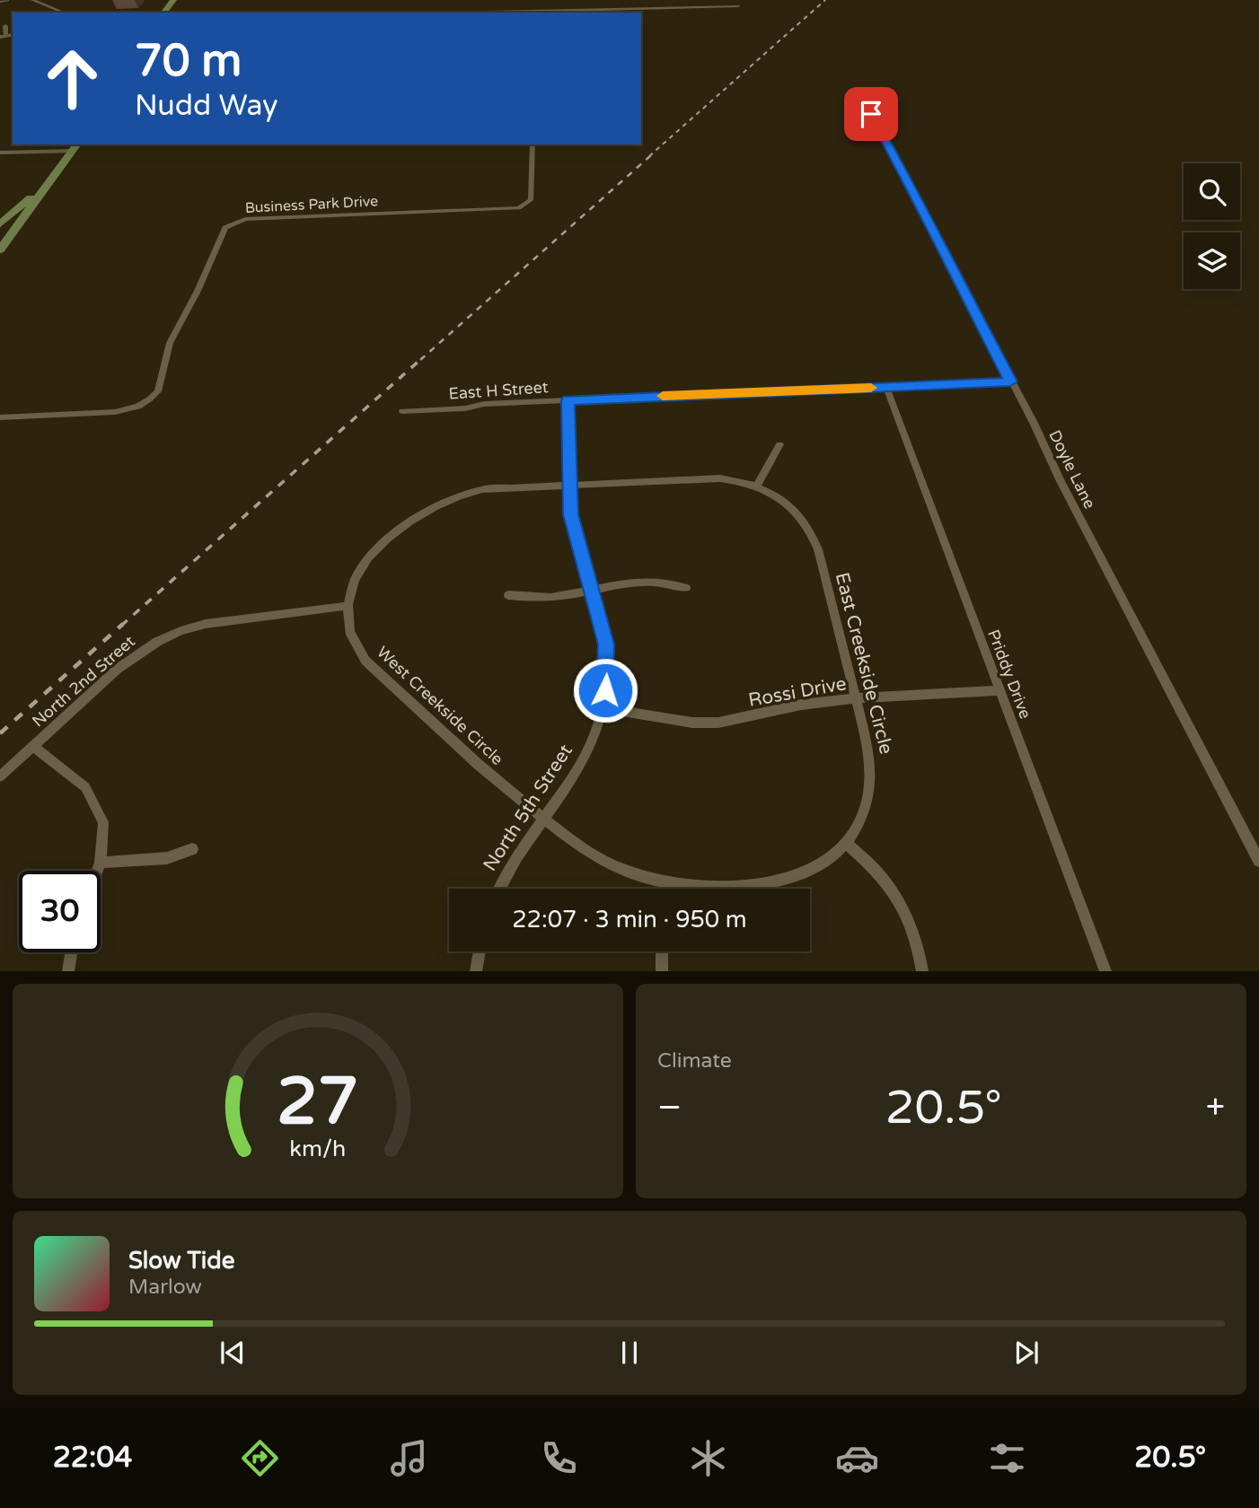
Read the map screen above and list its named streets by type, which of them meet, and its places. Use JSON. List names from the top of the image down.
{
  "streets": {
    "street": [
      "Business Park Drive",
      "East H Street",
      "Doyle Lane",
      "East Creekside Circle",
      "Priddy Drive",
      "North 2nd Street",
      "Rossi Drive",
      "West Creekside Circle",
      "North 5th Street"
    ]
  },
  "crossings": [
    ["East H Street", "Doyle Lane"],
    ["East H Street", "Priddy Drive"],
    ["East H Street", "North 5th Street"],
    ["East Creekside Circle", "Rossi Drive"],
    ["East Creekside Circle", "West Creekside Circle"],
    ["East Creekside Circle", "North 5th Street"],
    ["Priddy Drive", "Rossi Drive"],
    ["North 2nd Street", "West Creekside Circle"],
    ["Rossi Drive", "North 5th Street"],
    ["West Creekside Circle", "North 5th Street"]
  ],
  "page": {
    "turn": ["70 m", "Nudd Way"],
    "limit": "30",
    "trip": "22:07 · 3 min · 950 m",
    "tile": "Climate",
    "heat": ["−", "20.5°", "+"],
    "song": ["Slow Tide", "Marlow"],
    "tabs": ["22:04", "20.5°"],
    "gauge": ["27", "km/h"]
  }
}
